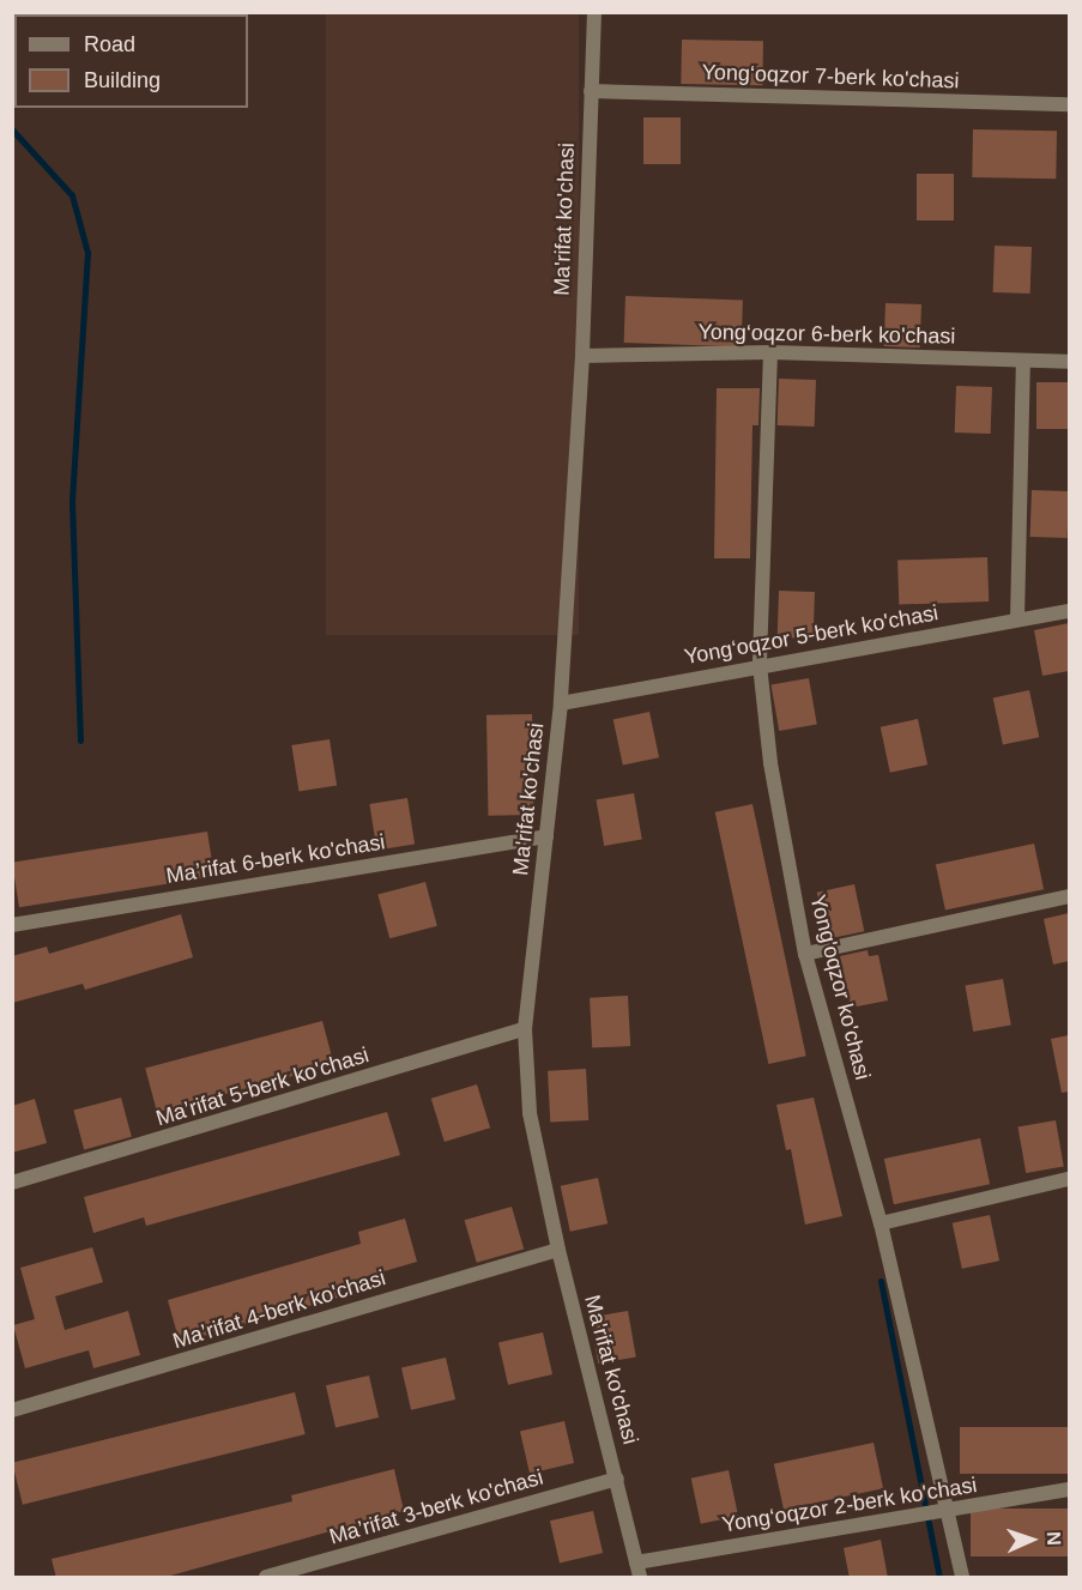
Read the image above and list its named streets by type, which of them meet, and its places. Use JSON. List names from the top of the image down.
{
  "streets": {
    "street": [
      "Yong‘oqzor 7-berk ko'chasi",
      "Ma'rifat ko'chasi",
      "Yong‘oqzor 6-berk ko'chasi",
      "Yong‘oqzor 5-berk ko'chasi",
      "Ma’rifat 6-berk ko'chasi",
      "Yong'oqzor ko'chasi",
      "Ma’rifat 5-berk ko'chasi",
      "Ma’rifat 4-berk ko'chasi",
      "Yong‘oqzor 2-berk ko'chasi",
      "Ma’rifat 3-berk ko'chasi"
    ]
  },
  "crossings": [
    ["Yong‘oqzor 7-berk ko'chasi", "Ma'rifat ko'chasi"],
    ["Ma'rifat ko'chasi", "Yong‘oqzor 6-berk ko'chasi"],
    ["Ma'rifat ko'chasi", "Yong‘oqzor 5-berk ko'chasi"],
    ["Ma'rifat ko'chasi", "Ma’rifat 6-berk ko'chasi"],
    ["Ma'rifat ko'chasi", "Ma’rifat 5-berk ko'chasi"],
    ["Ma'rifat ko'chasi", "Ma’rifat 4-berk ko'chasi"],
    ["Ma'rifat ko'chasi", "Yong‘oqzor 2-berk ko'chasi"],
    ["Ma'rifat ko'chasi", "Ma’rifat 3-berk ko'chasi"],
    ["Yong‘oqzor 6-berk ko'chasi", "Yong'oqzor ko'chasi"],
    ["Yong‘oqzor 5-berk ko'chasi", "Yong'oqzor ko'chasi"],
    ["Yong'oqzor ko'chasi", "Yong‘oqzor 2-berk ko'chasi"]
  ],
  "legend": ["Road", "Building"],
  "north": "right"
}
